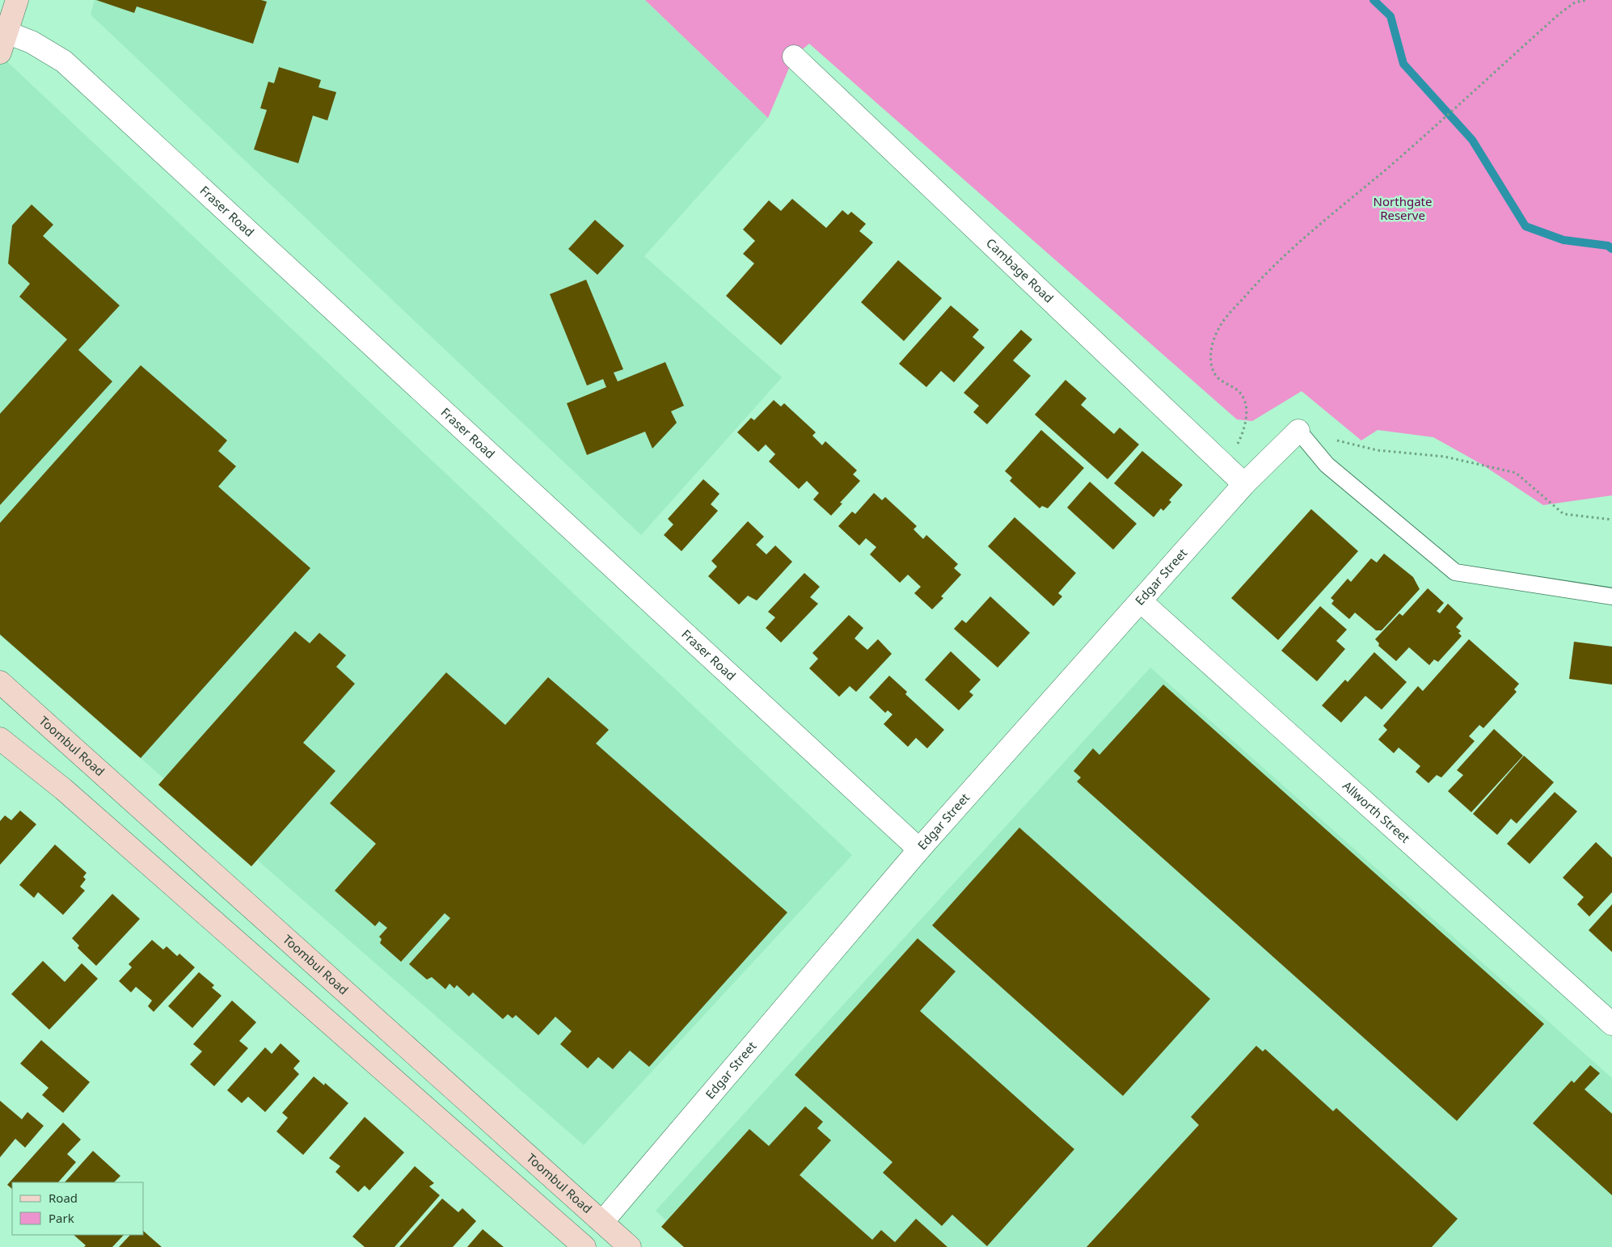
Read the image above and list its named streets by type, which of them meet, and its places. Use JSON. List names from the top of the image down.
{
  "streets": {
    "main road": ["Toombul Road"],
    "street": [
      "Fraser Road",
      "Cambage Road",
      "Edgar Street",
      "Allworth Street"
    ]
  },
  "crossings": [
    ["Fraser Road", "Edgar Street"],
    ["Cambage Road", "Edgar Street"],
    ["Edgar Street", "Toombul Road"],
    ["Edgar Street", "Allworth Street"]
  ],
  "parks": ["Northgate Reserve"],
  "legend": ["Road", "Park"]
}
